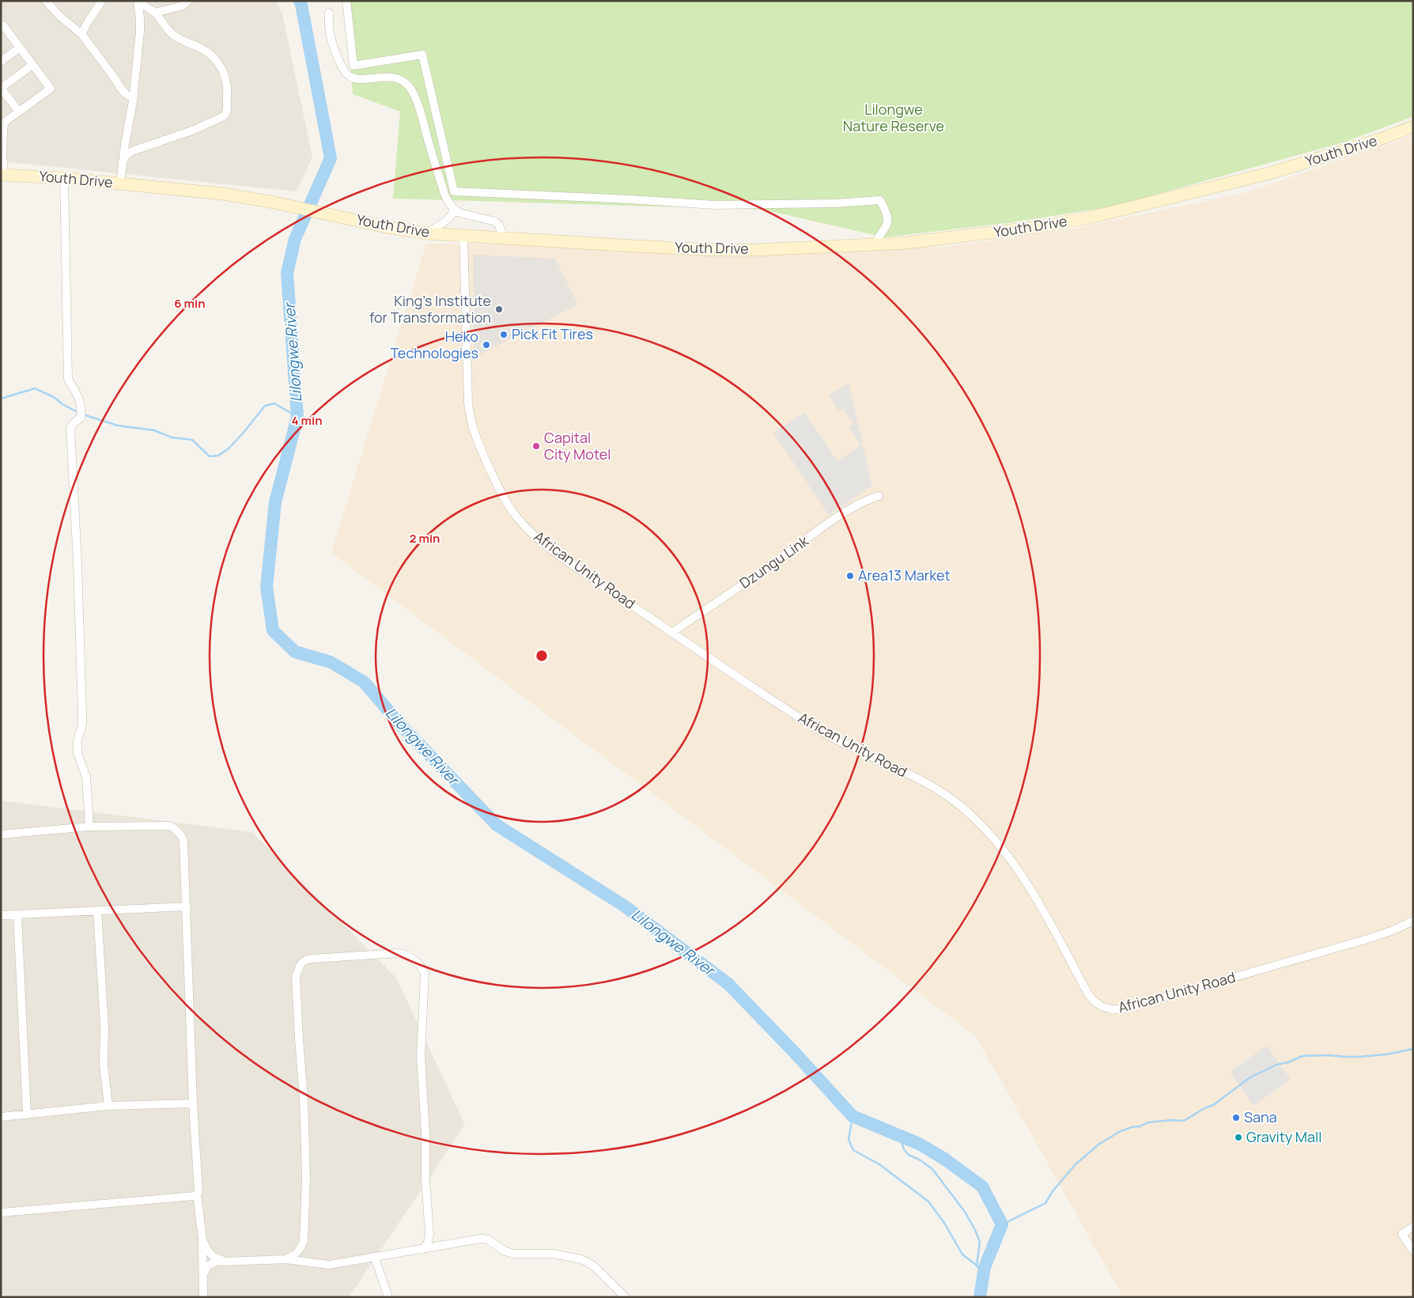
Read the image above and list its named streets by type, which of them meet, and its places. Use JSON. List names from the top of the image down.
{
  "streets": {
    "street": ["Youth Drive", "Dzungu Link", "African Unity Road"]
  },
  "crossings": [
    ["Youth Drive", "African Unity Road"],
    ["Dzungu Link", "African Unity Road"]
  ],
  "water": ["Lilongwe River"],
  "parks": ["Lilongwe Nature Reserve"],
  "places": [
    "King's Institute for Transformation",
    "Pick Fit Tires",
    "Heko Technologies",
    "Capital City Motel",
    "Area13 Market",
    "Sana",
    "Gravity Mall"
  ],
  "rings": ["6 min", "4 min", "2 min"]
}
